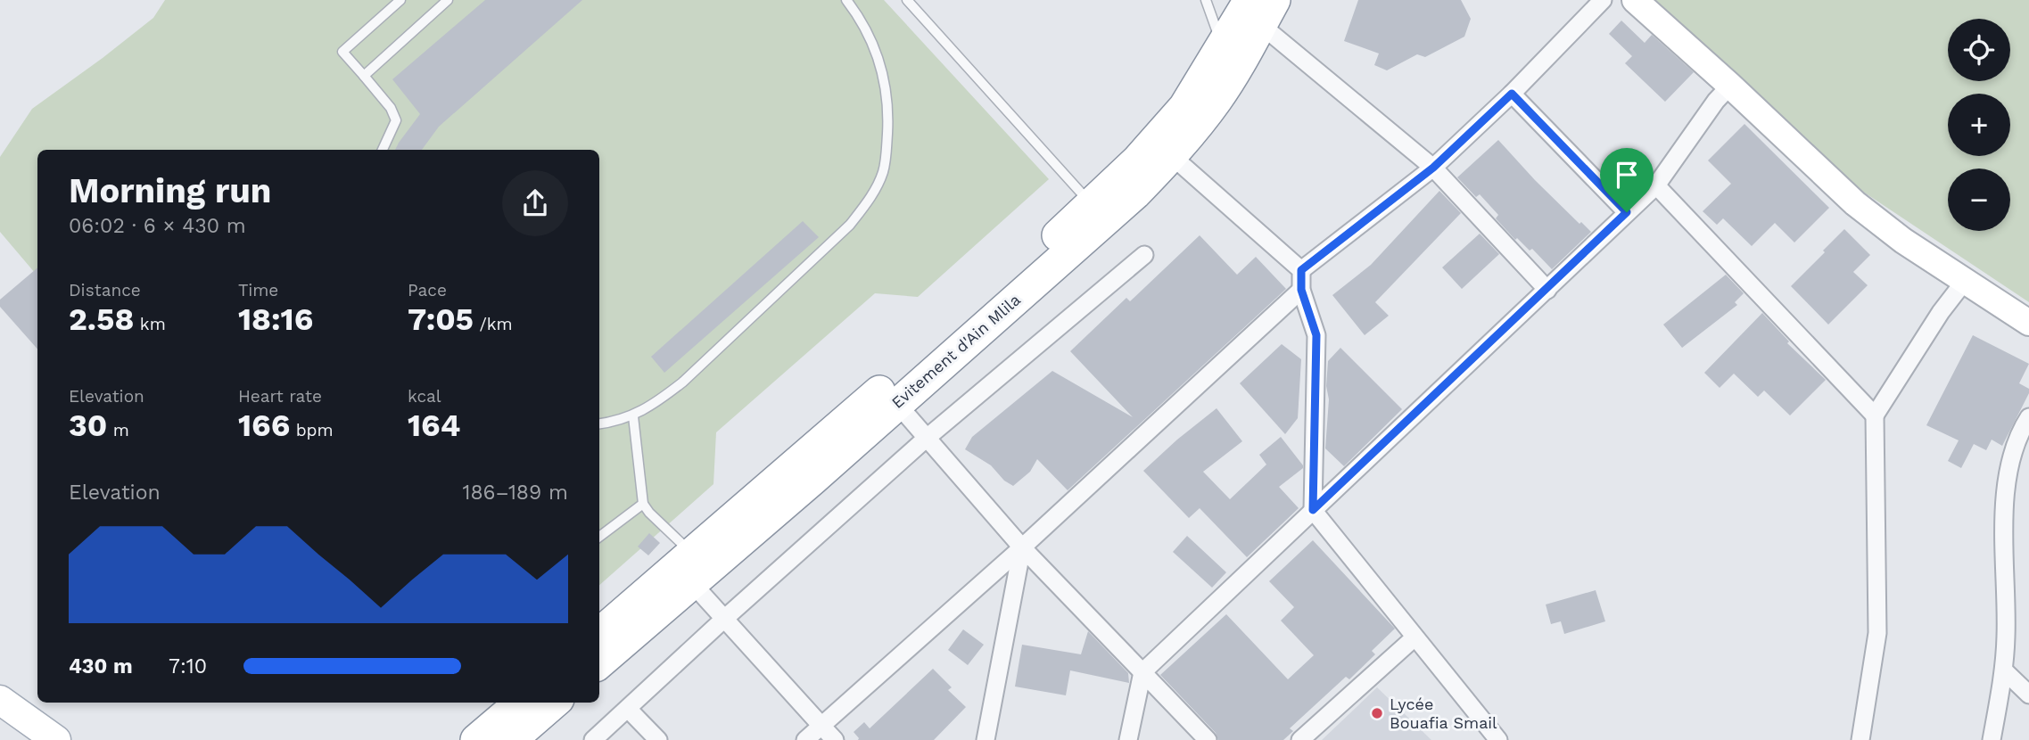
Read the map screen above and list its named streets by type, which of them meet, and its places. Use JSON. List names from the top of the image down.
{
  "streets": {
    "highway": ["Evitement d'Ain Mlila"]
  },
  "places": ["Lycée Bouafia Smail"],
  "page": {
    "map_buttons": ["+", "−"],
    "heading": ["Morning run", "06:02 · 6 × 430 m"],
    "stats": [
      ["Distance", "2.58 km"],
      ["Time", "18:16"],
      ["Pace", "7:05 /km"],
      ["Elevation", "30 m"],
      ["Heart rate", "166 bpm"],
      ["kcal", "164"]
    ],
    "chart": ["Elevation", "186–189 m"],
    "list": [
      {
        "name": "430 m",
        "note": "7:10"
      }
    ]
  }
}
